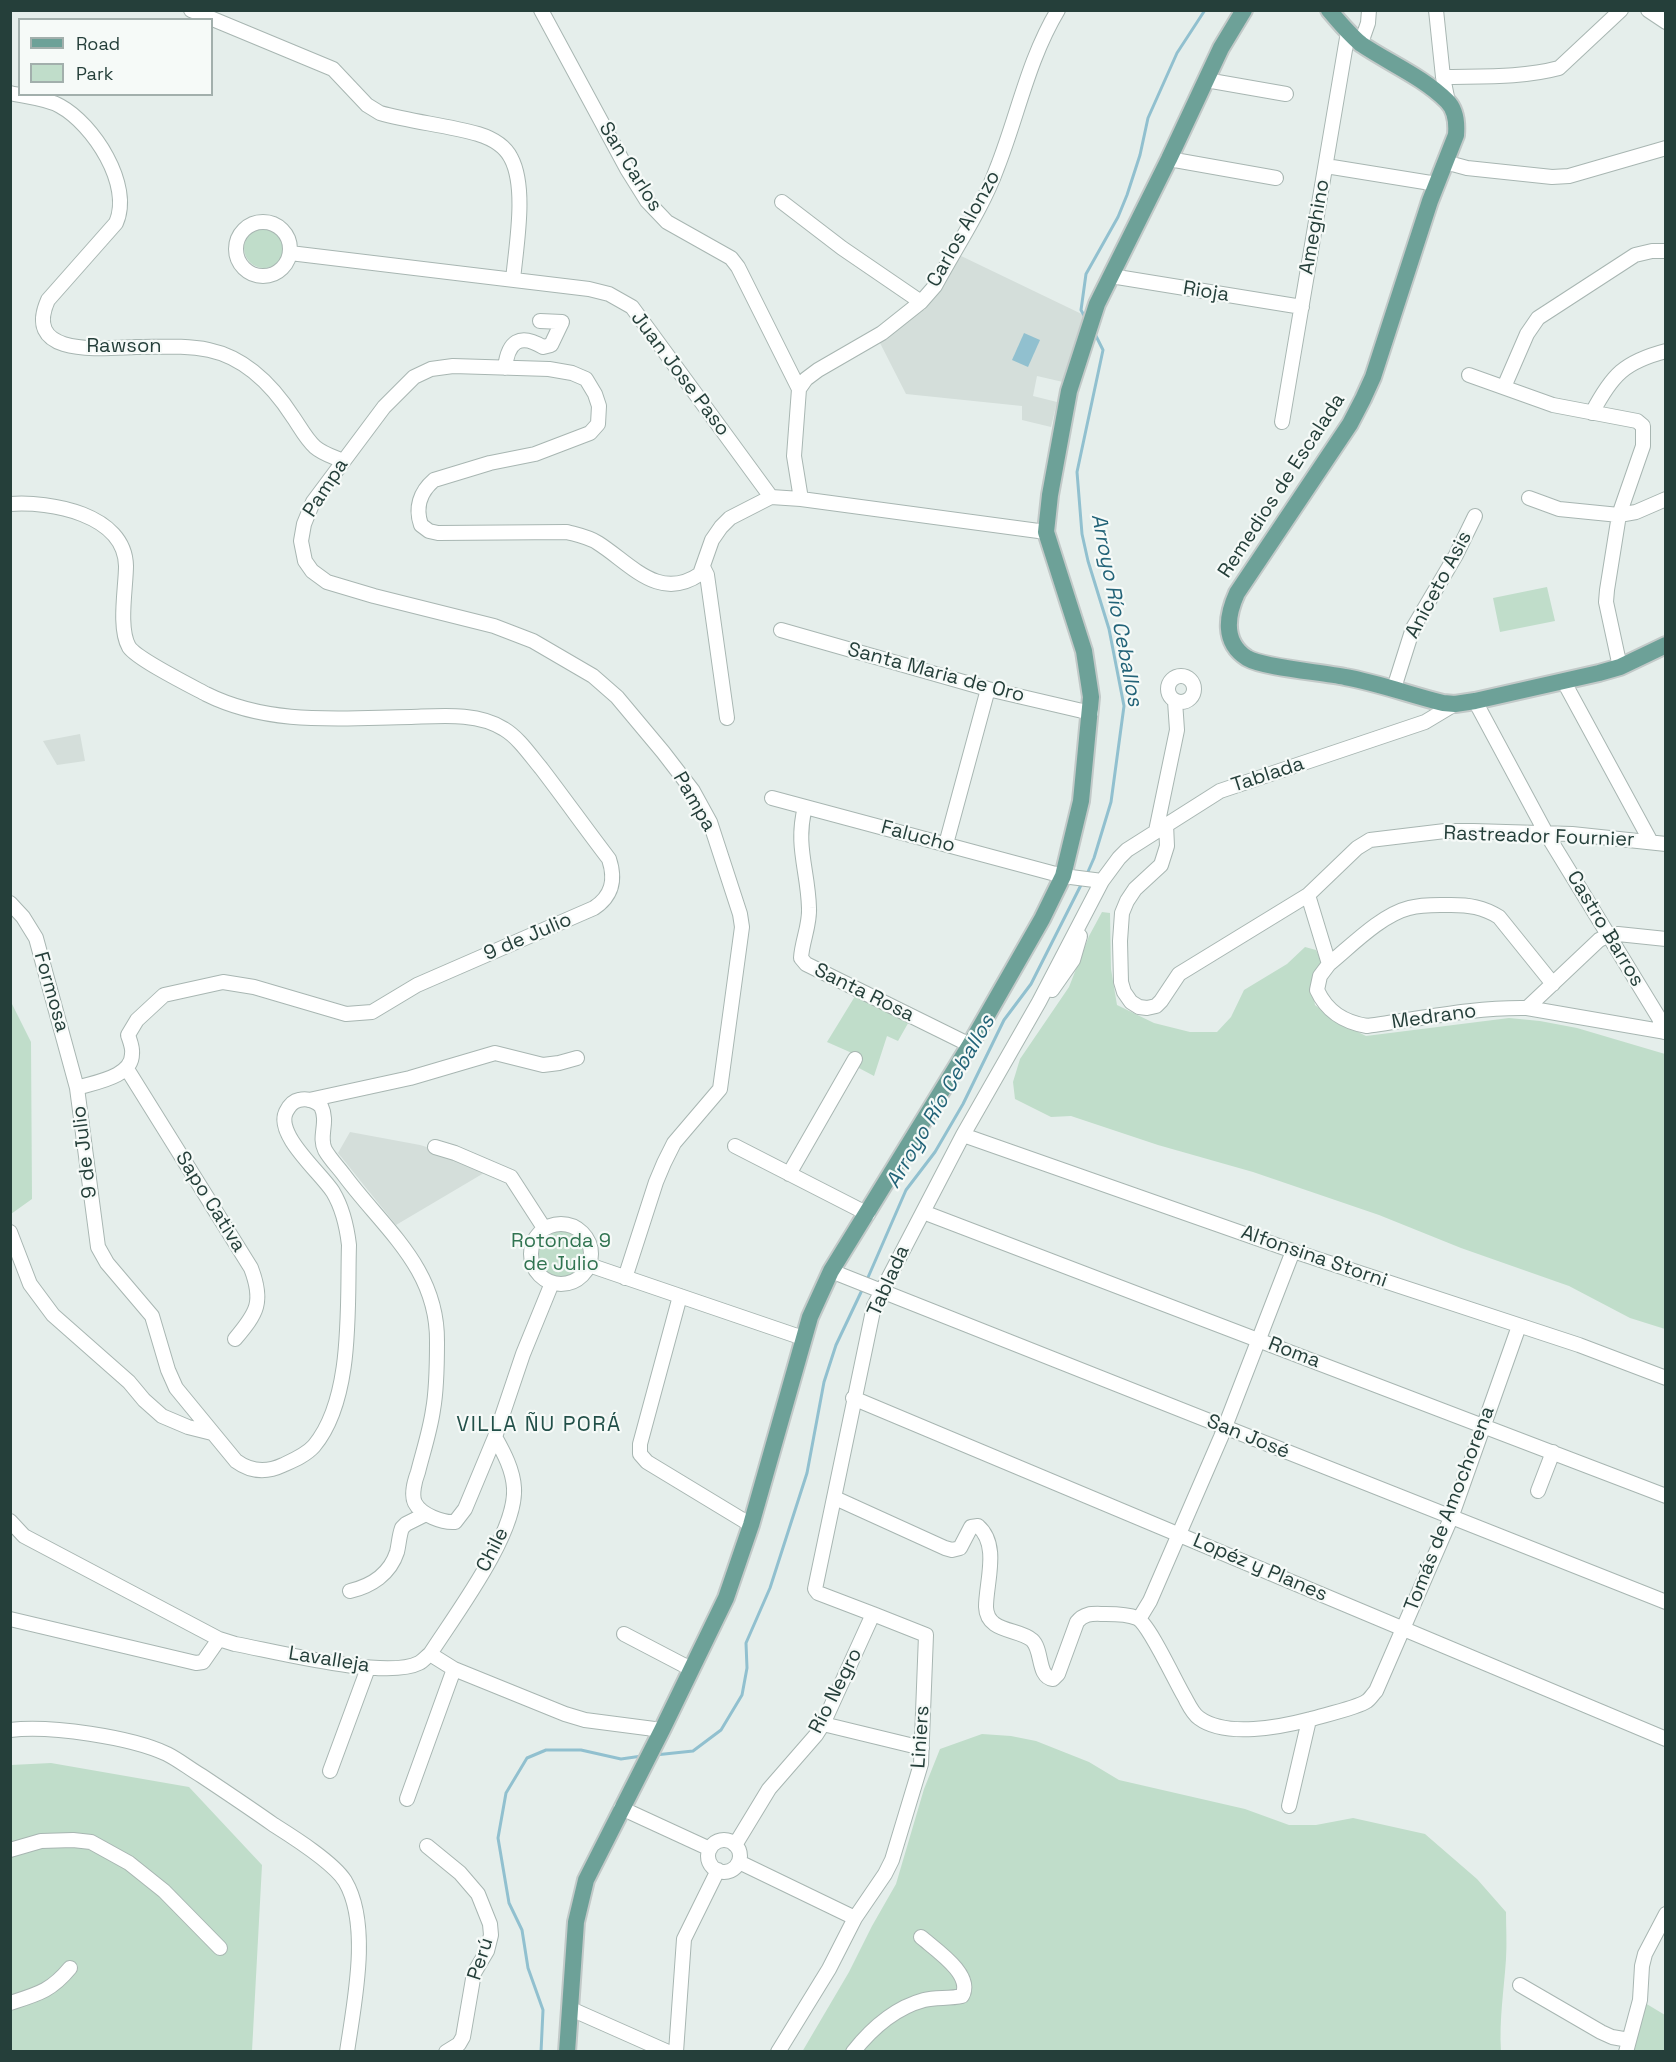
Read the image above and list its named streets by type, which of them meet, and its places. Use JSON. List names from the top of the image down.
{
  "streets": {
    "main road": ["Remedios de Escalada"],
    "street": [
      "San Carlos",
      "Ameghino",
      "Carlos Alonzo",
      "Rioja",
      "Rawson",
      "Juan Jose Paso",
      "Pampa",
      "Aniceto Asis",
      "Santa Maria de Oro",
      "Tablada",
      "Falucho",
      "Rastreador Fournier",
      "Castro Barros",
      "9 de Julio",
      "Formosa",
      "Santa Rosa",
      "Medrano",
      "Sapo Cativa",
      "Alfonsina Storni",
      "Roma",
      "San José",
      "Tomás de Amochorena",
      "Chile",
      "Lopéz y Planes",
      "Lavalleja",
      "Río Negro",
      "Liniers",
      "Perú"
    ]
  },
  "crossings": [
    ["San Carlos", "Carlos Alonzo"],
    ["Ameghino", "Rioja"],
    ["Rawson", "Pampa"],
    ["Remedios de Escalada", "Aniceto Asis"],
    ["Remedios de Escalada", "Tablada"],
    ["Remedios de Escalada", "Castro Barros"],
    ["Tablada", "Rastreador Fournier"],
    ["Tablada", "Alfonsina Storni"],
    ["Tablada", "Roma"],
    ["Tablada", "San José"],
    ["Tablada", "Lopéz y Planes"],
    ["Tablada", "Río Negro"],
    ["Tablada", "Liniers"],
    ["Falucho", "Santa Rosa"],
    ["Rastreador Fournier", "Castro Barros"],
    ["Castro Barros", "Medrano"],
    ["9 de Julio", "Formosa"],
    ["9 de Julio", "Sapo Cativa"],
    ["Alfonsina Storni", "Tomás de Amochorena"],
    ["Roma", "Tomás de Amochorena"],
    ["San José", "Tomás de Amochorena"],
    ["Tomás de Amochorena", "Lopéz y Planes"],
    ["Chile", "Lavalleja"],
    ["Río Negro", "Liniers"]
  ],
  "districts": ["VILLA ÑU PORÁ"],
  "water": ["Arroyo Río Ceballos"],
  "parks": ["Rotonda 9 de Julio"],
  "legend": ["Road", "Park"]
}
